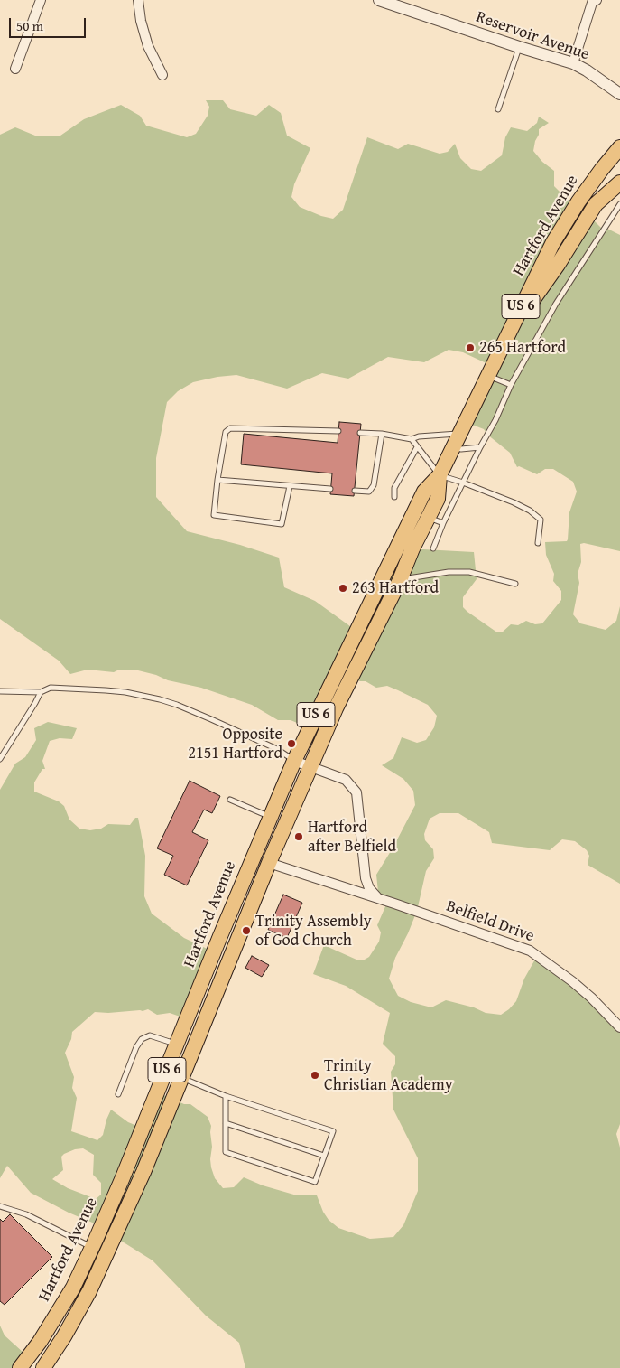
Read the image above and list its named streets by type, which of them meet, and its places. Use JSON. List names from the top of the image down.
{
  "streets": {
    "highway": ["Hartford Avenue", "US 6"],
    "street": ["Reservoir Avenue", "Belfield Drive"]
  },
  "crossings": [
    ["Hartford Avenue", "Belfield Drive"]
  ],
  "places": [
    "265 Hartford",
    "263 Hartford",
    "Opposite 2151 Hartford",
    "Hartford after Belfield",
    "Trinity Assembly of God Church",
    "Trinity Christian Academy"
  ],
  "scale_bar": "50 m"
}
